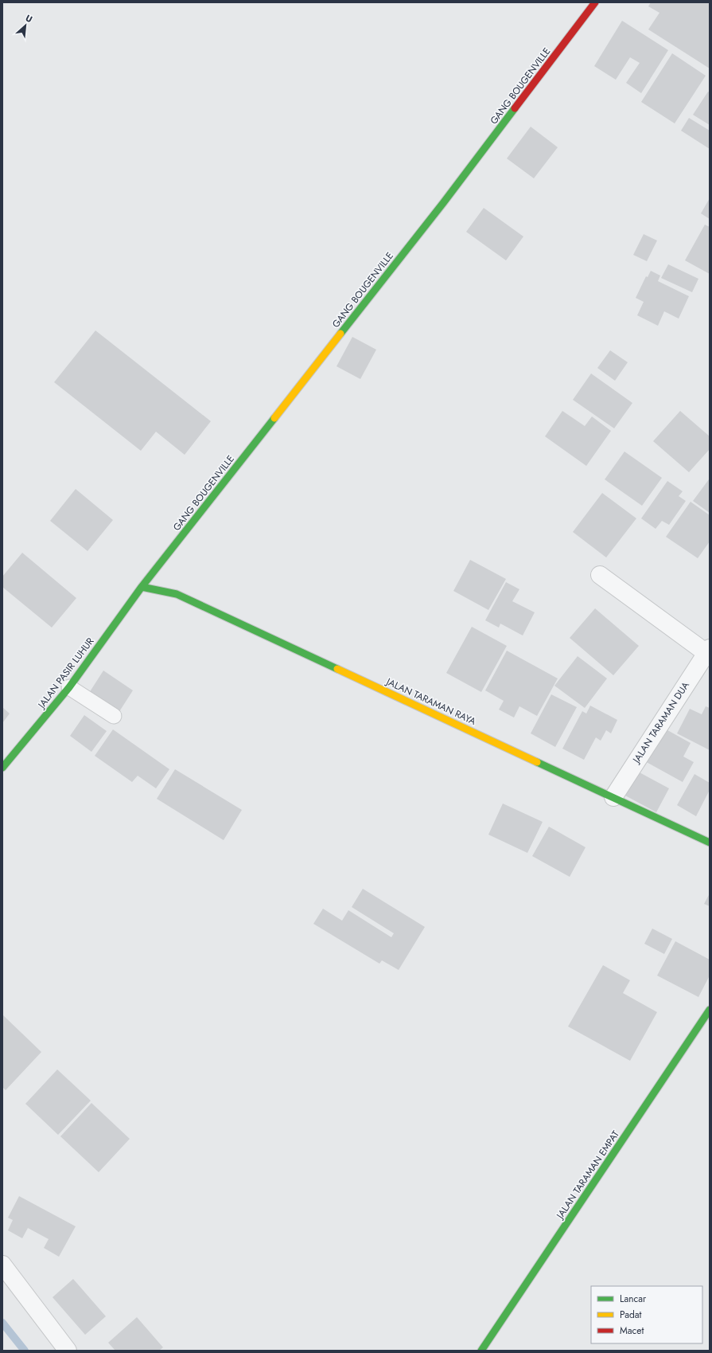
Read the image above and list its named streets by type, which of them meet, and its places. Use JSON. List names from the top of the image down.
{
  "streets": {
    "street": [
      "GANG BOUGENVILLE",
      "JALAN PASIR LUHUR",
      "JALAN TARAMAN RAYA",
      "JALAN TARAMAN DUA",
      "JALAN TARAMAN EMPAT"
    ]
  },
  "crossings": [
    ["GANG BOUGENVILLE", "JALAN PASIR LUHUR"],
    ["GANG BOUGENVILLE", "JALAN TARAMAN RAYA"],
    ["JALAN PASIR LUHUR", "JALAN TARAMAN RAYA"],
    ["JALAN TARAMAN RAYA", "JALAN TARAMAN DUA"]
  ],
  "legend": ["Lancar", "Padat", "Macet"],
  "north": "top right"
}
